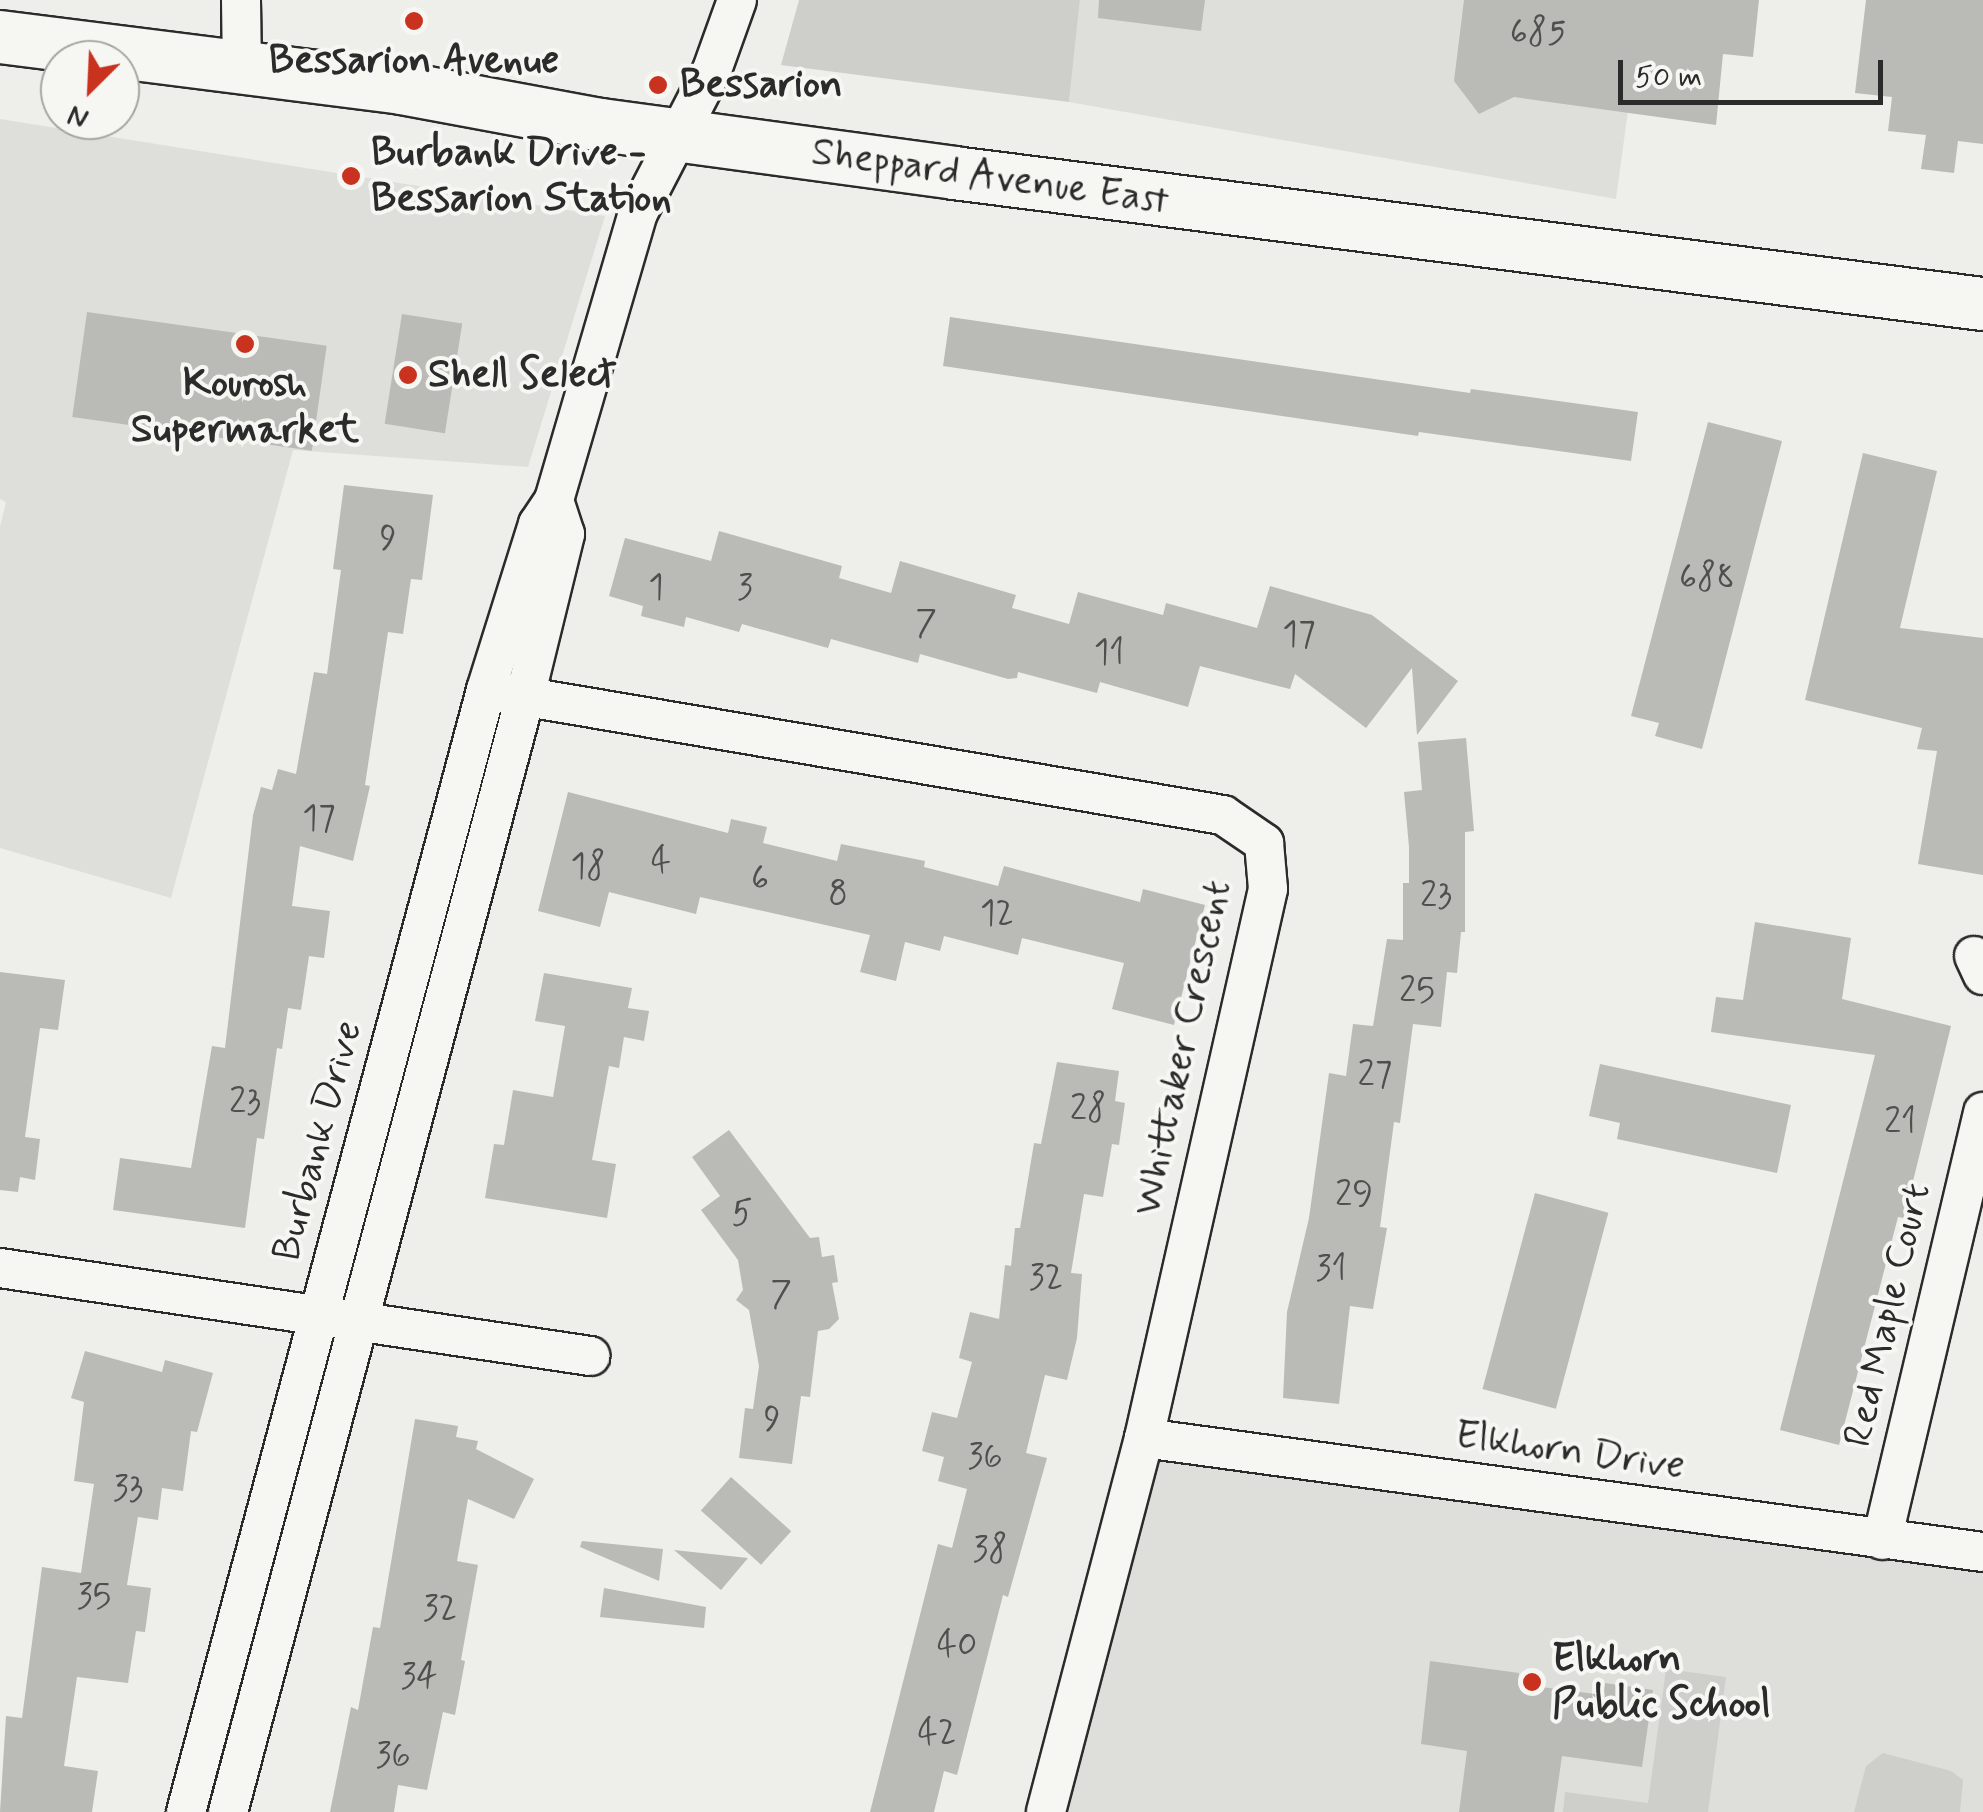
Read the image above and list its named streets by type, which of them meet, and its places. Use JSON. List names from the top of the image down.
{
  "streets": {
    "main road": ["Sheppard Avenue East"],
    "street": [
      "Whittaker Crescent",
      "Burbank Drive",
      "Red Maple Court",
      "Elkhorn Drive"
    ]
  },
  "crossings": [
    ["Sheppard Avenue East", "Burbank Drive"],
    ["Whittaker Crescent", "Burbank Drive"],
    ["Whittaker Crescent", "Elkhorn Drive"],
    ["Red Maple Court", "Elkhorn Drive"]
  ],
  "places": [
    "Bessarion Avenue",
    "Bessarion",
    "Burbank Drive - Bessarion Station",
    "Kourosh Supermarket",
    "Shell Select",
    "Elkhorn Public School"
  ],
  "house_numbers": [
    "685",
    "9",
    "688",
    "1",
    "3",
    "7",
    "17",
    "11",
    "17",
    "4",
    "18",
    "6",
    "8",
    "23",
    "12",
    "25",
    "27",
    "23",
    "28",
    "21",
    "29",
    "5",
    "31",
    "32",
    "7",
    "9",
    "36",
    "33",
    "38",
    "35",
    "32",
    "40",
    "34",
    "42",
    "36"
  ],
  "scale_bar": "50 m",
  "north": "bottom left"
}
